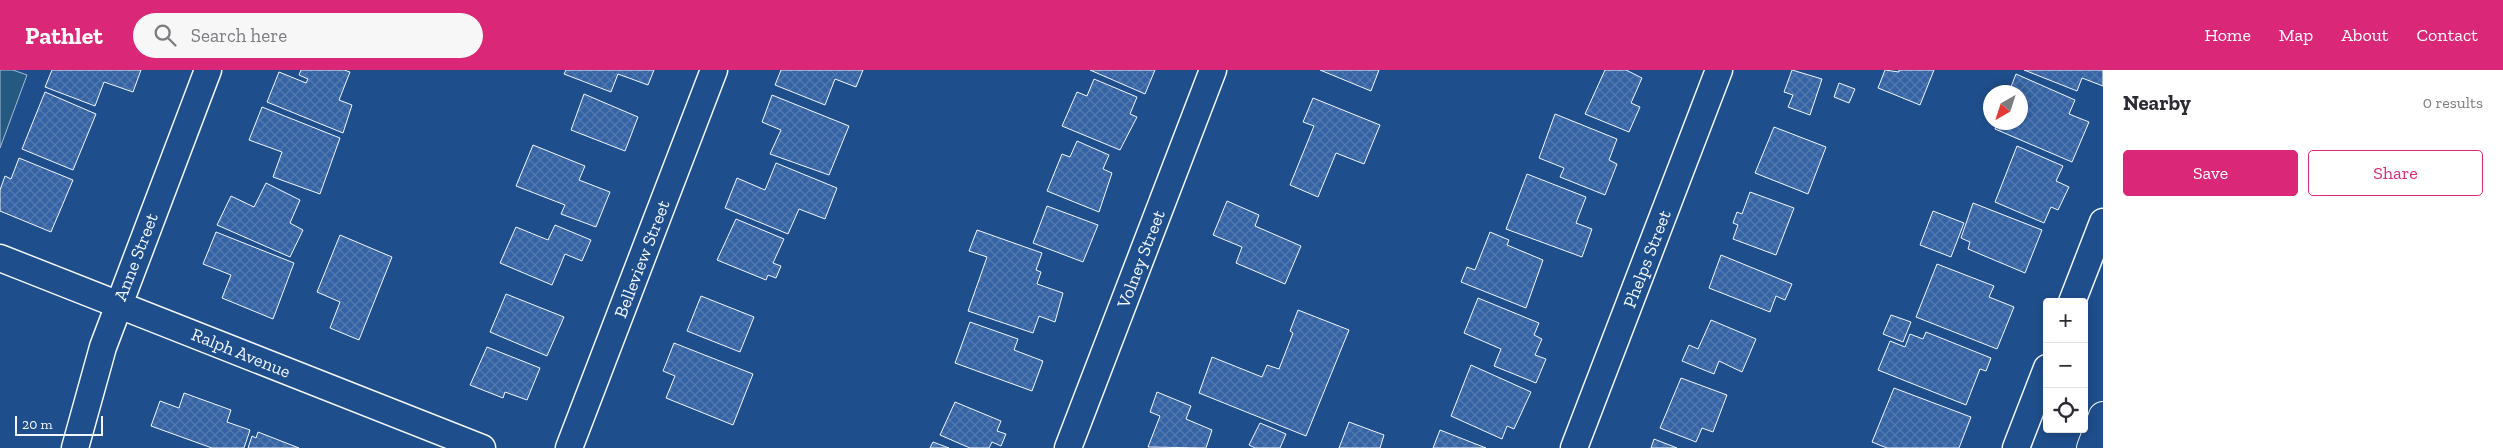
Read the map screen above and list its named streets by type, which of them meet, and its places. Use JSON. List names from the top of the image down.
{
  "streets": {
    "street": [
      "Anne Street",
      "Belleview Street",
      "Volney Street",
      "Phelps Street",
      "Ralph Avenue"
    ]
  },
  "crossings": [
    ["Anne Street", "Ralph Avenue"]
  ],
  "scale_bar": "20 m",
  "north": "bottom left",
  "page": {
    "header": "Pathlet",
    "search": "Search here",
    "nav": [
      "Home",
      "Map",
      "About",
      "Contact"
    ],
    "heading": ["Nearby", "0 results"],
    "buttons": ["Save", "Share"],
    "map_buttons": ["+", "−"],
    "scale": "20 m"
  }
}
